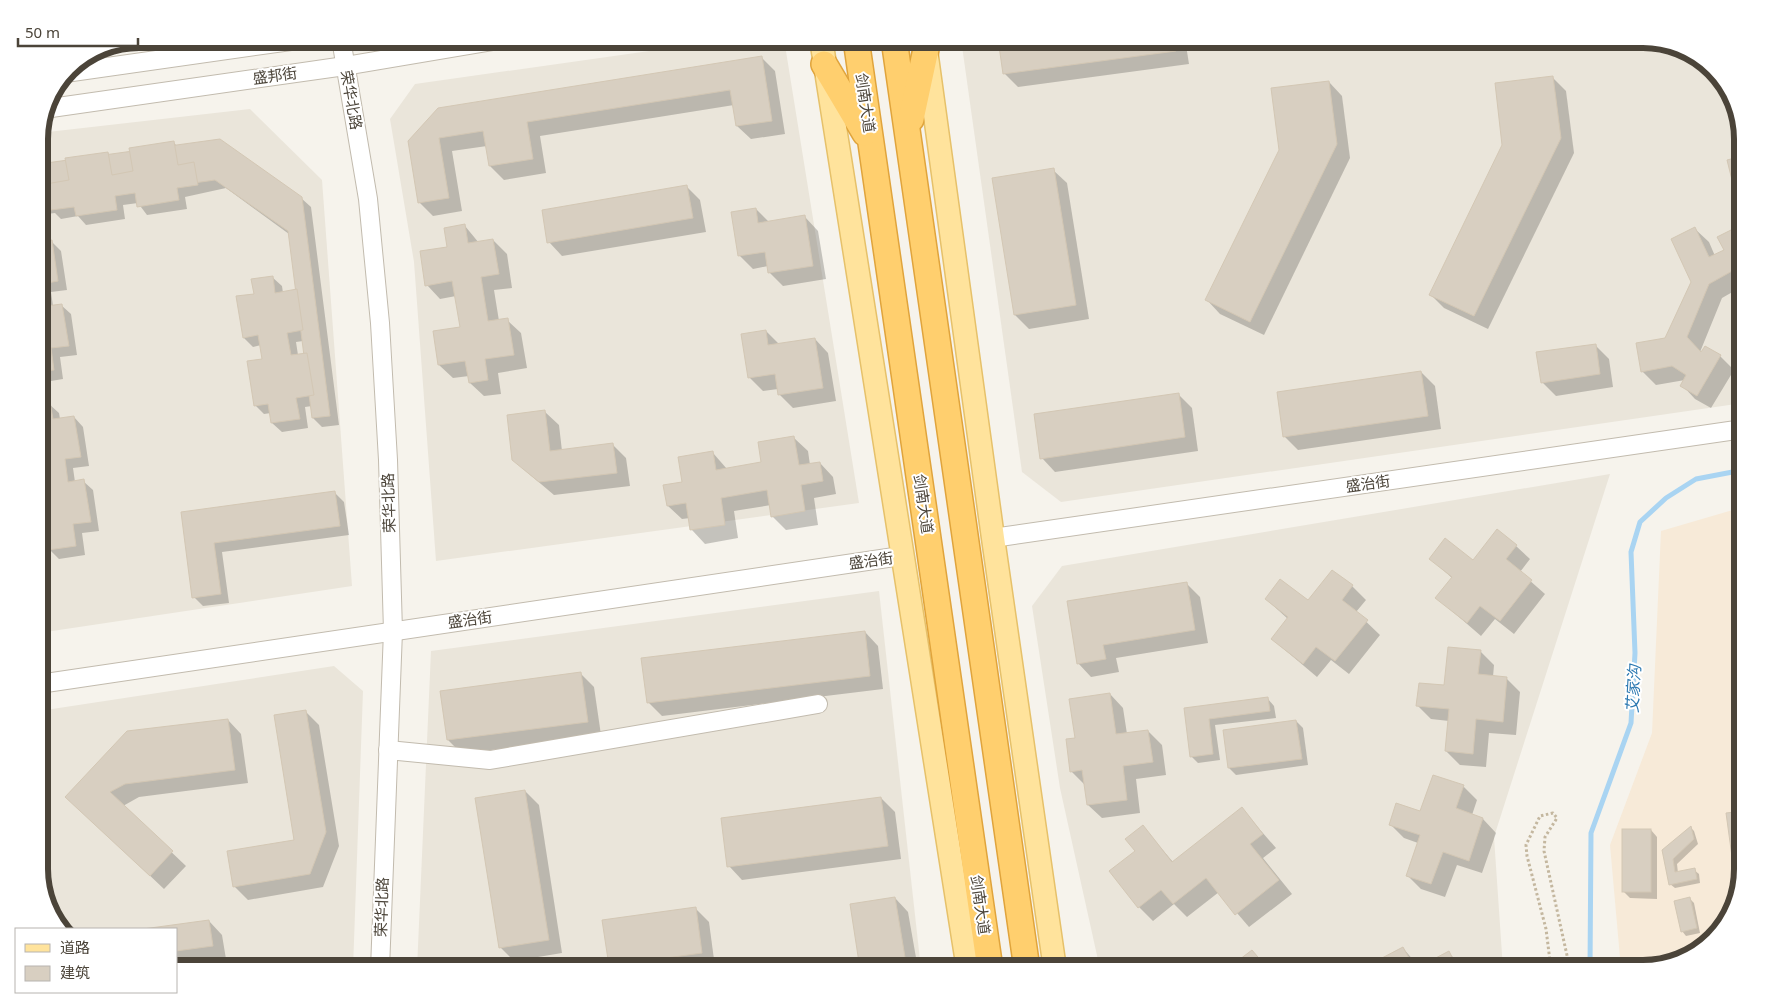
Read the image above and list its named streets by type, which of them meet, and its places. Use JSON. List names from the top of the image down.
{
  "streets": {
    "highway": ["剑南大道"],
    "street": ["盛邦街", "荣华北路", "盛治街"]
  },
  "crossings": [
    ["盛邦街", "荣华北路"],
    ["荣华北路", "盛治街"]
  ],
  "water": ["艾家沟"],
  "legend": ["道路", "建筑"],
  "scale_bar": "50 m"
}
